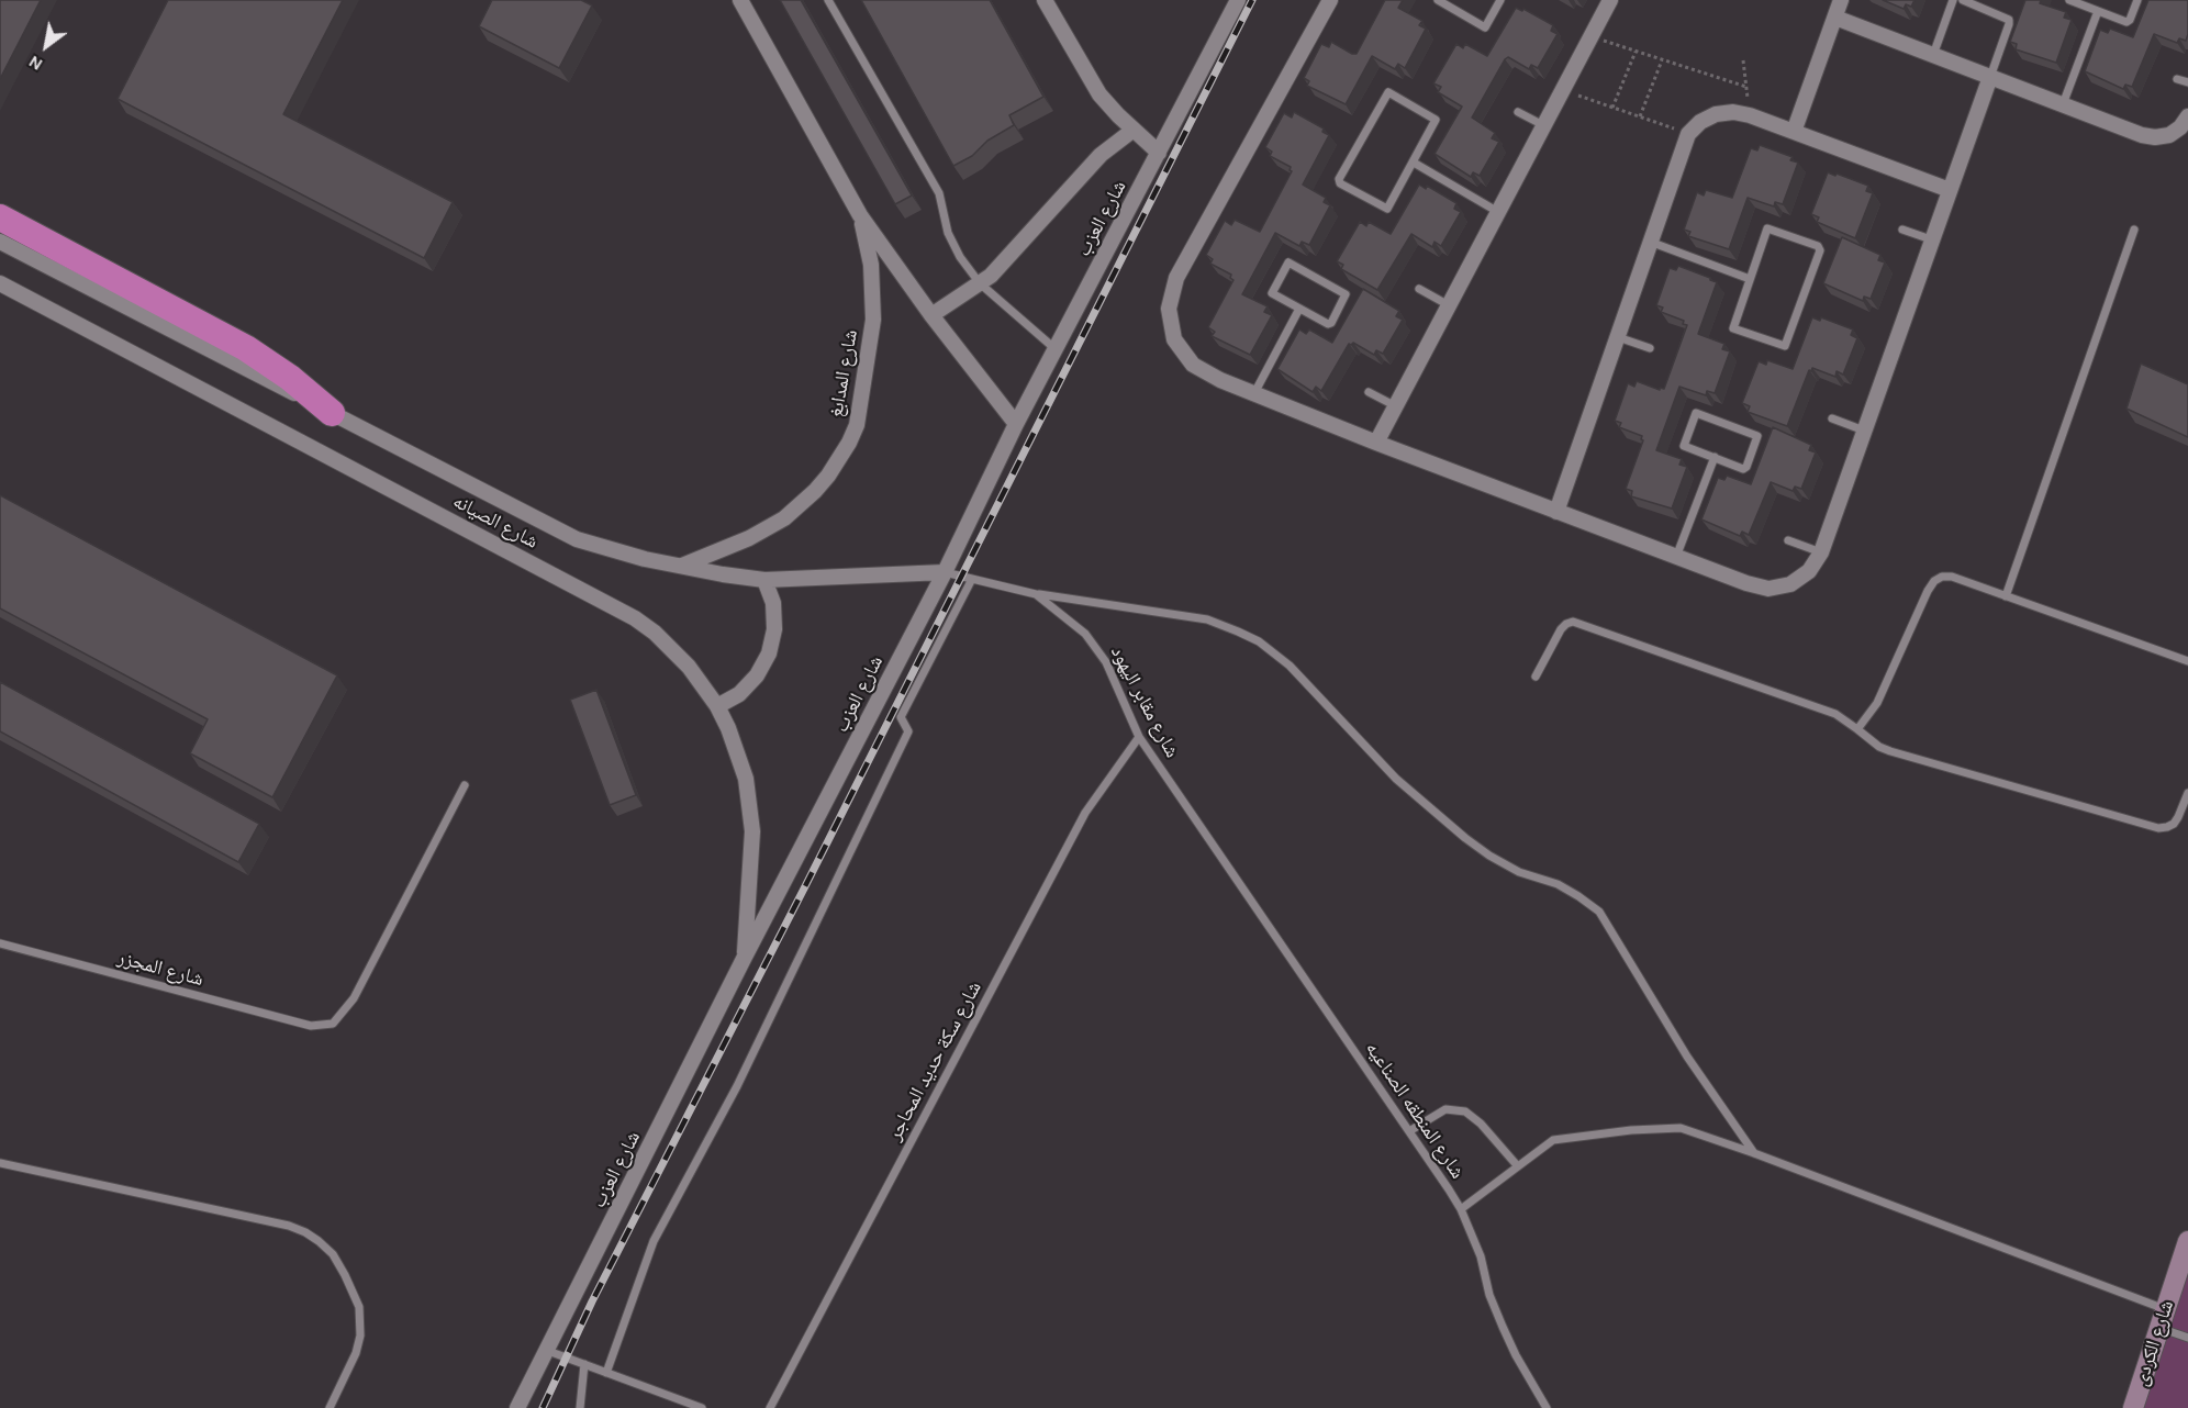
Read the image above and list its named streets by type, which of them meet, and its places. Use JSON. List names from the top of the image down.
{
  "streets": {
    "street": [
      "شارع العزب",
      "شارع المدابغ",
      "شارع الصيانه",
      "شارع الكردى"
    ],
    "lane": [
      "شارع مقابر اليهود",
      "شارع المجزر",
      "شارع سكة حديد المحاجر",
      "شارع المنطقه الصناعيه"
    ]
  },
  "crossings": [
    ["شارع العزب", "شارع المدابغ"],
    ["شارع العزب", "شارع الصيانه"],
    ["شارع العزب", "شارع مقابر اليهود"],
    ["شارع المدابغ", "شارع الصيانه"],
    ["شارع الصيانه", "شارع مقابر اليهود"],
    ["شارع مقابر اليهود", "شارع سكة حديد المحاجر"],
    ["شارع مقابر اليهود", "شارع المنطقه الصناعيه"]
  ],
  "north": "bottom left"
}
